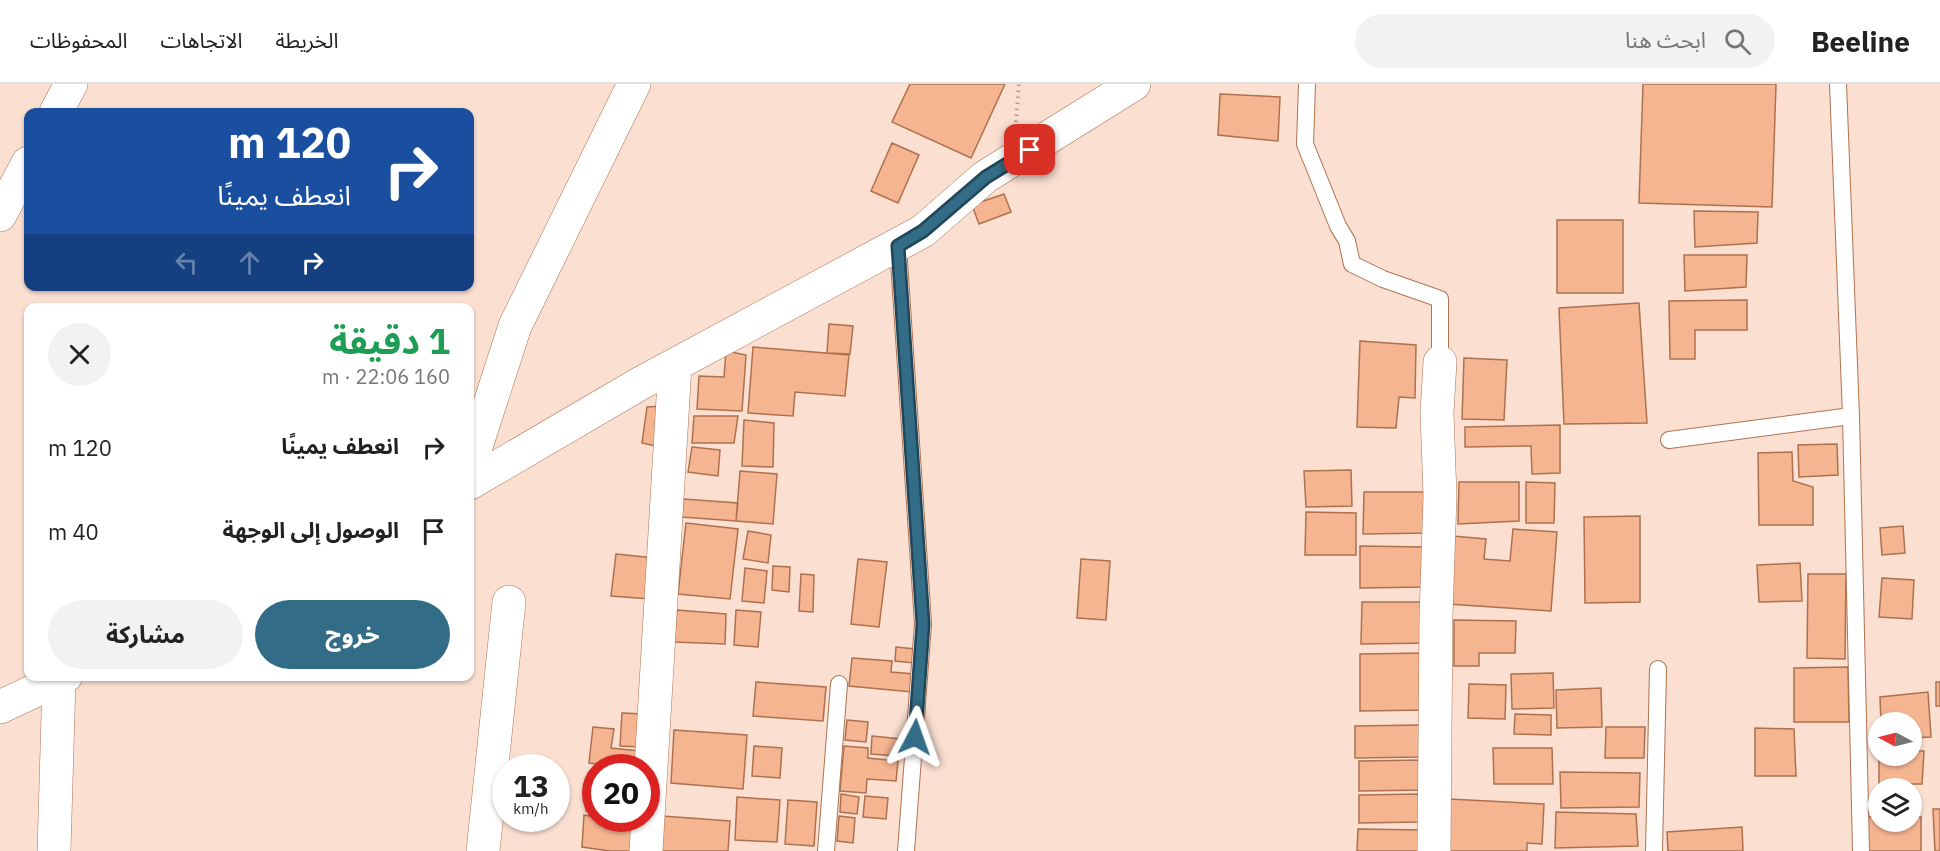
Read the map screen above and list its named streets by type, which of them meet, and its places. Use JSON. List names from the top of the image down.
{
  "north": "left",
  "page": {
    "header": "Beeline",
    "search": "ابحث هنا",
    "nav": ["الخريطة", "الاتجاهات", "المحفوظات"],
    "turn": ["120 m", "انعطف يمينًا"],
    "heading": ["1 دقيقة", "160 m · 22:06"],
    "list": [
      {
        "name": "انعطف يمينًا",
        "value": "120 m"
      },
      {
        "name": "الوصول إلى الوجهة",
        "value": "40 m"
      }
    ],
    "buttons": ["خروج", "مشاركة"],
    "speed": "13 km/h",
    "limit": "20"
  }
}
